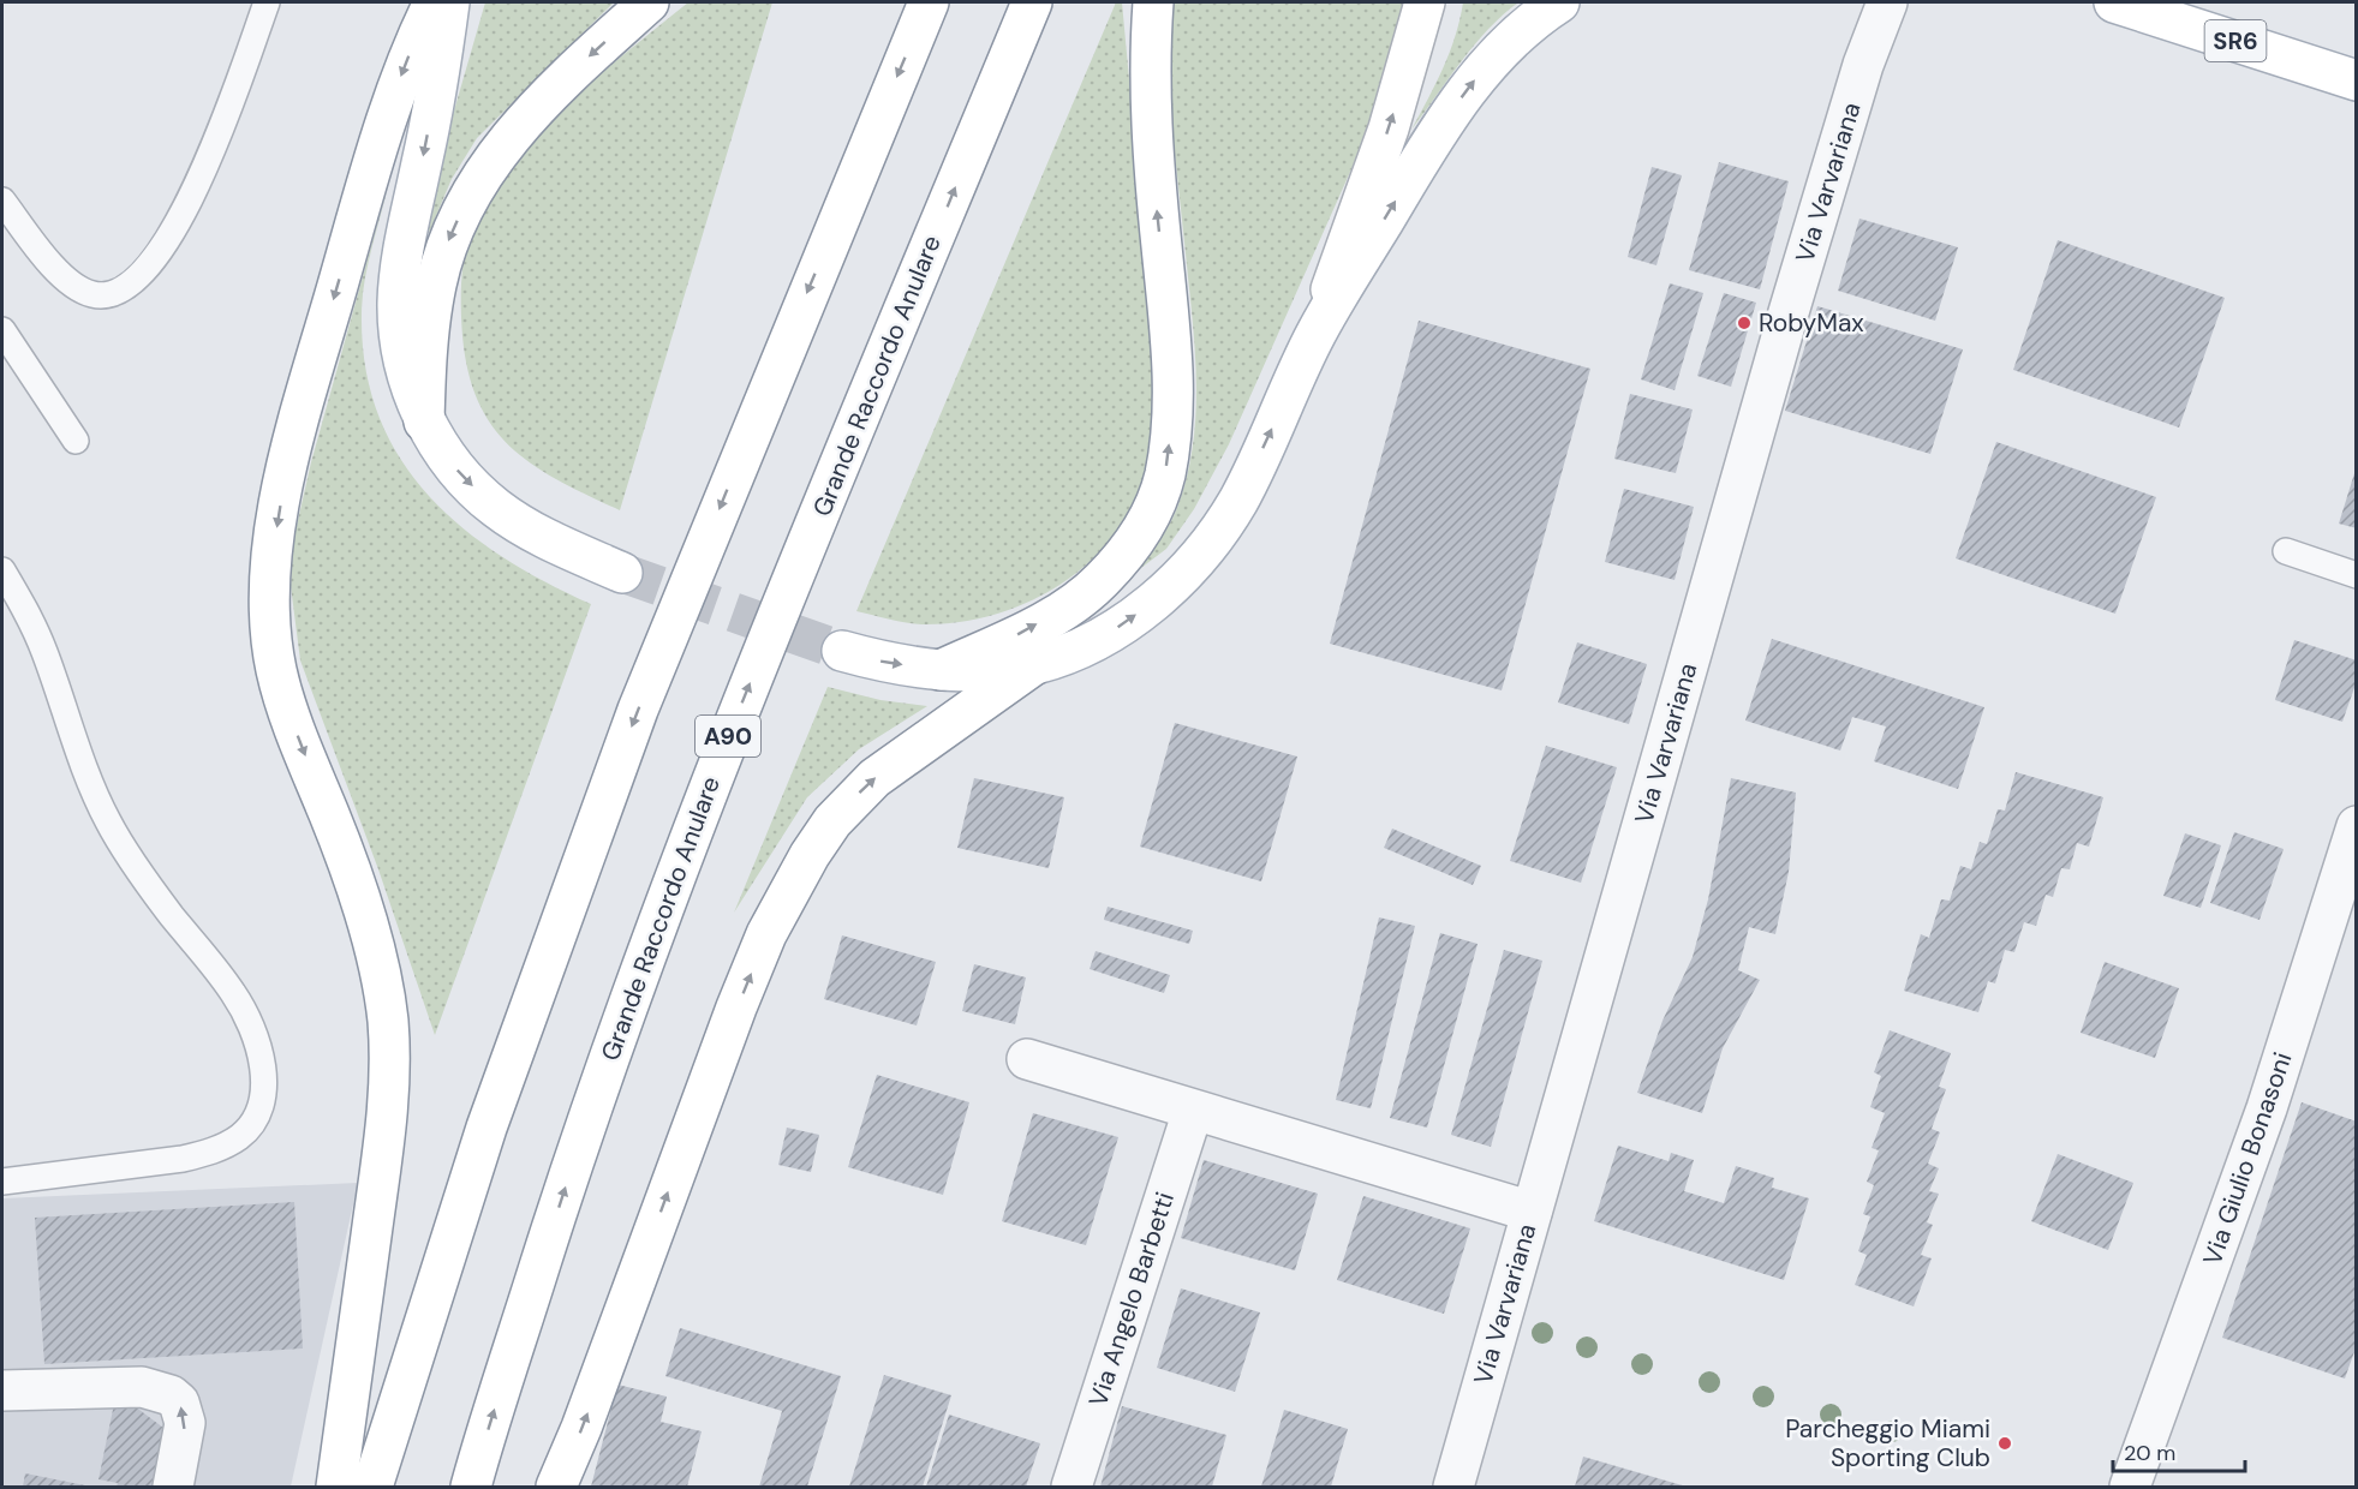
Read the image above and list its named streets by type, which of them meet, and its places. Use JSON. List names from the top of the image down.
{
  "streets": {
    "main road": ["SR6", "Grande Raccordo Anulare", "A90"],
    "street": ["Via Varvariana", "Via Giulio Bonasoni", "Via Angelo Barbetti"]
  },
  "places": ["RobyMax", "Parcheggio Miami Sporting Club"],
  "scale_bar": "20 m"
}
